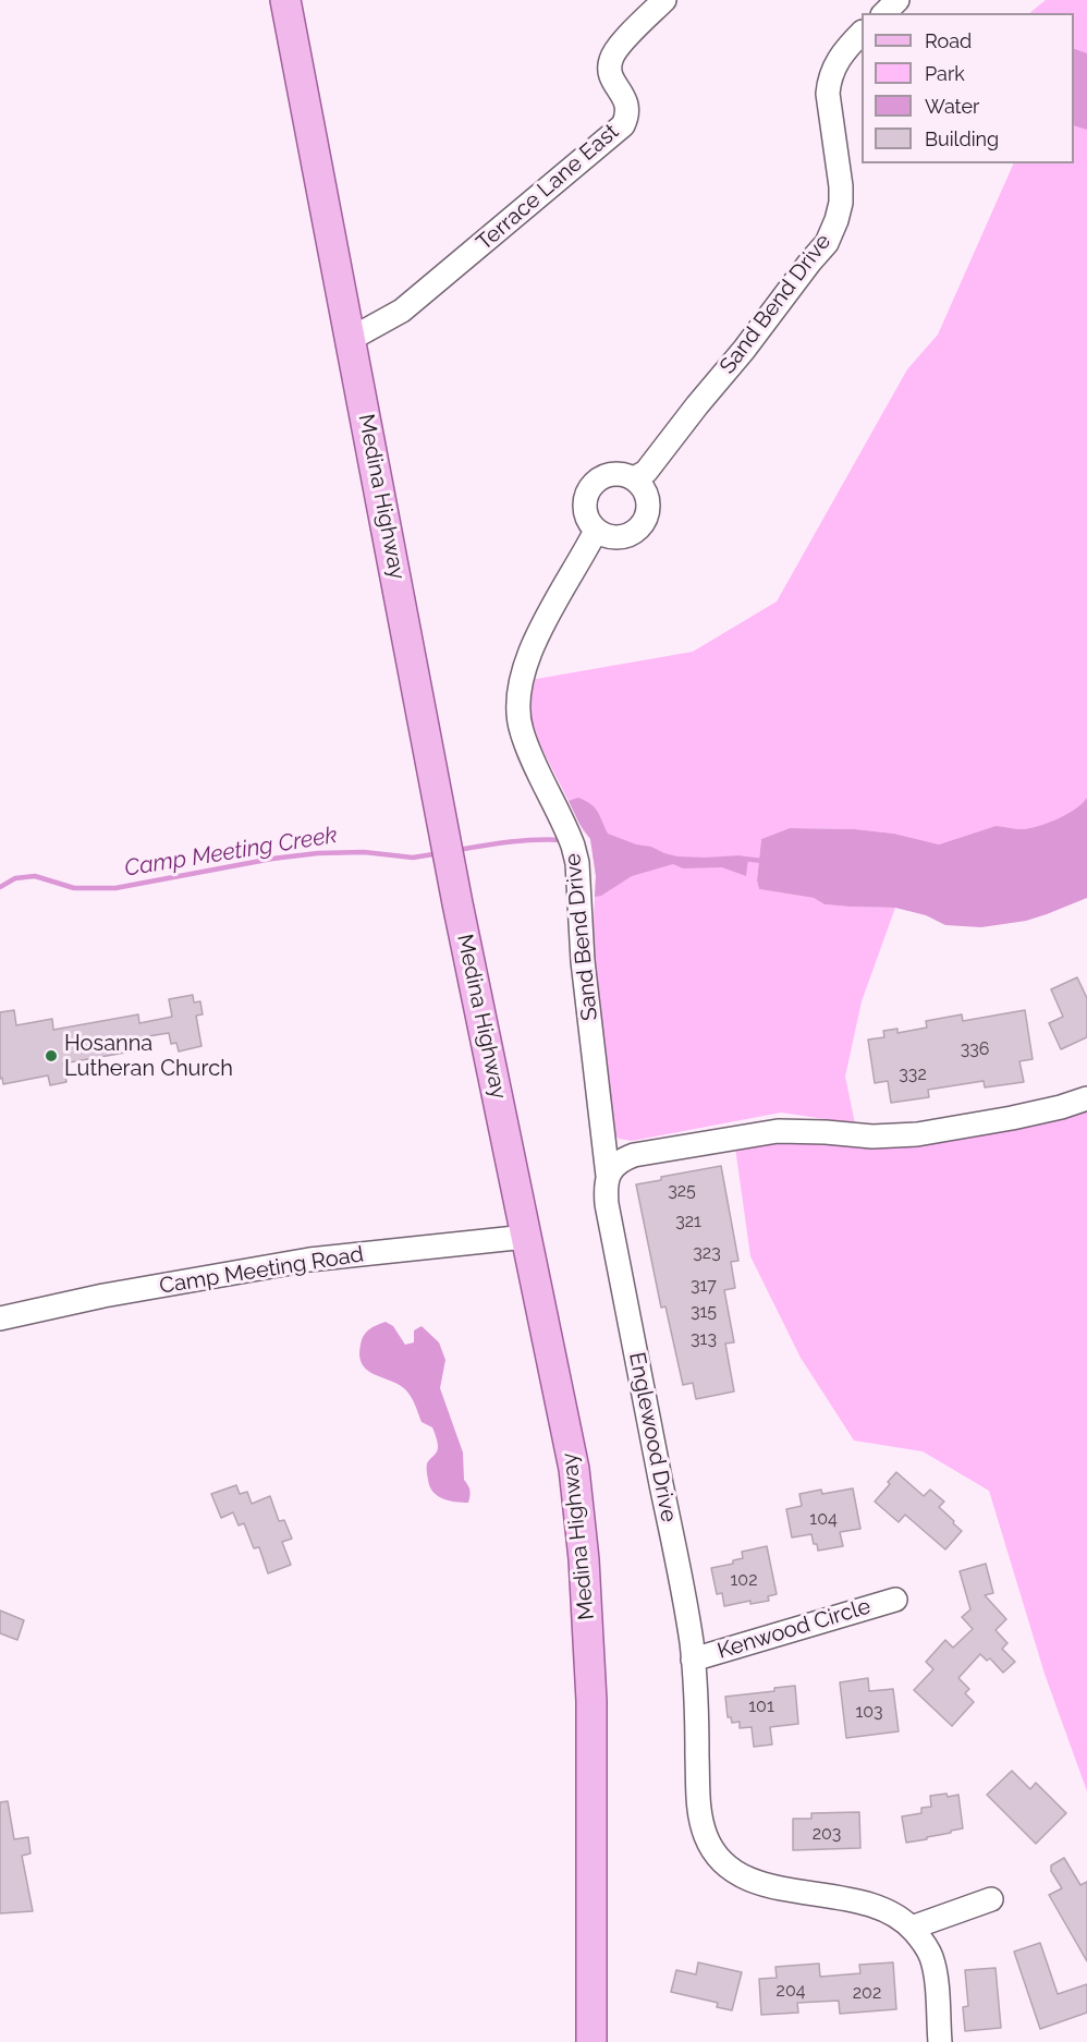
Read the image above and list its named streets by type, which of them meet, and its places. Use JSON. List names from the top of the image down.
{
  "streets": {
    "main road": ["Medina Highway"],
    "street": [
      "Terrace Lane East",
      "Sand Bend Drive",
      "Camp Meeting Road",
      "Englewood Drive",
      "Kenwood Circle"
    ]
  },
  "crossings": [
    ["Terrace Lane East", "Medina Highway"],
    ["Sand Bend Drive", "Englewood Drive"],
    ["Medina Highway", "Camp Meeting Road"],
    ["Englewood Drive", "Kenwood Circle"]
  ],
  "water": ["Camp Meeting Creek"],
  "places": ["Hosanna Lutheran Church"],
  "house_numbers": [
    "336",
    "332",
    "325",
    "321",
    "323",
    "317",
    "315",
    "313",
    "104",
    "102",
    "101",
    "103",
    "203",
    "204",
    "202"
  ],
  "legend": [
    "Road",
    "Park",
    "Water",
    "Building"
  ]
}
